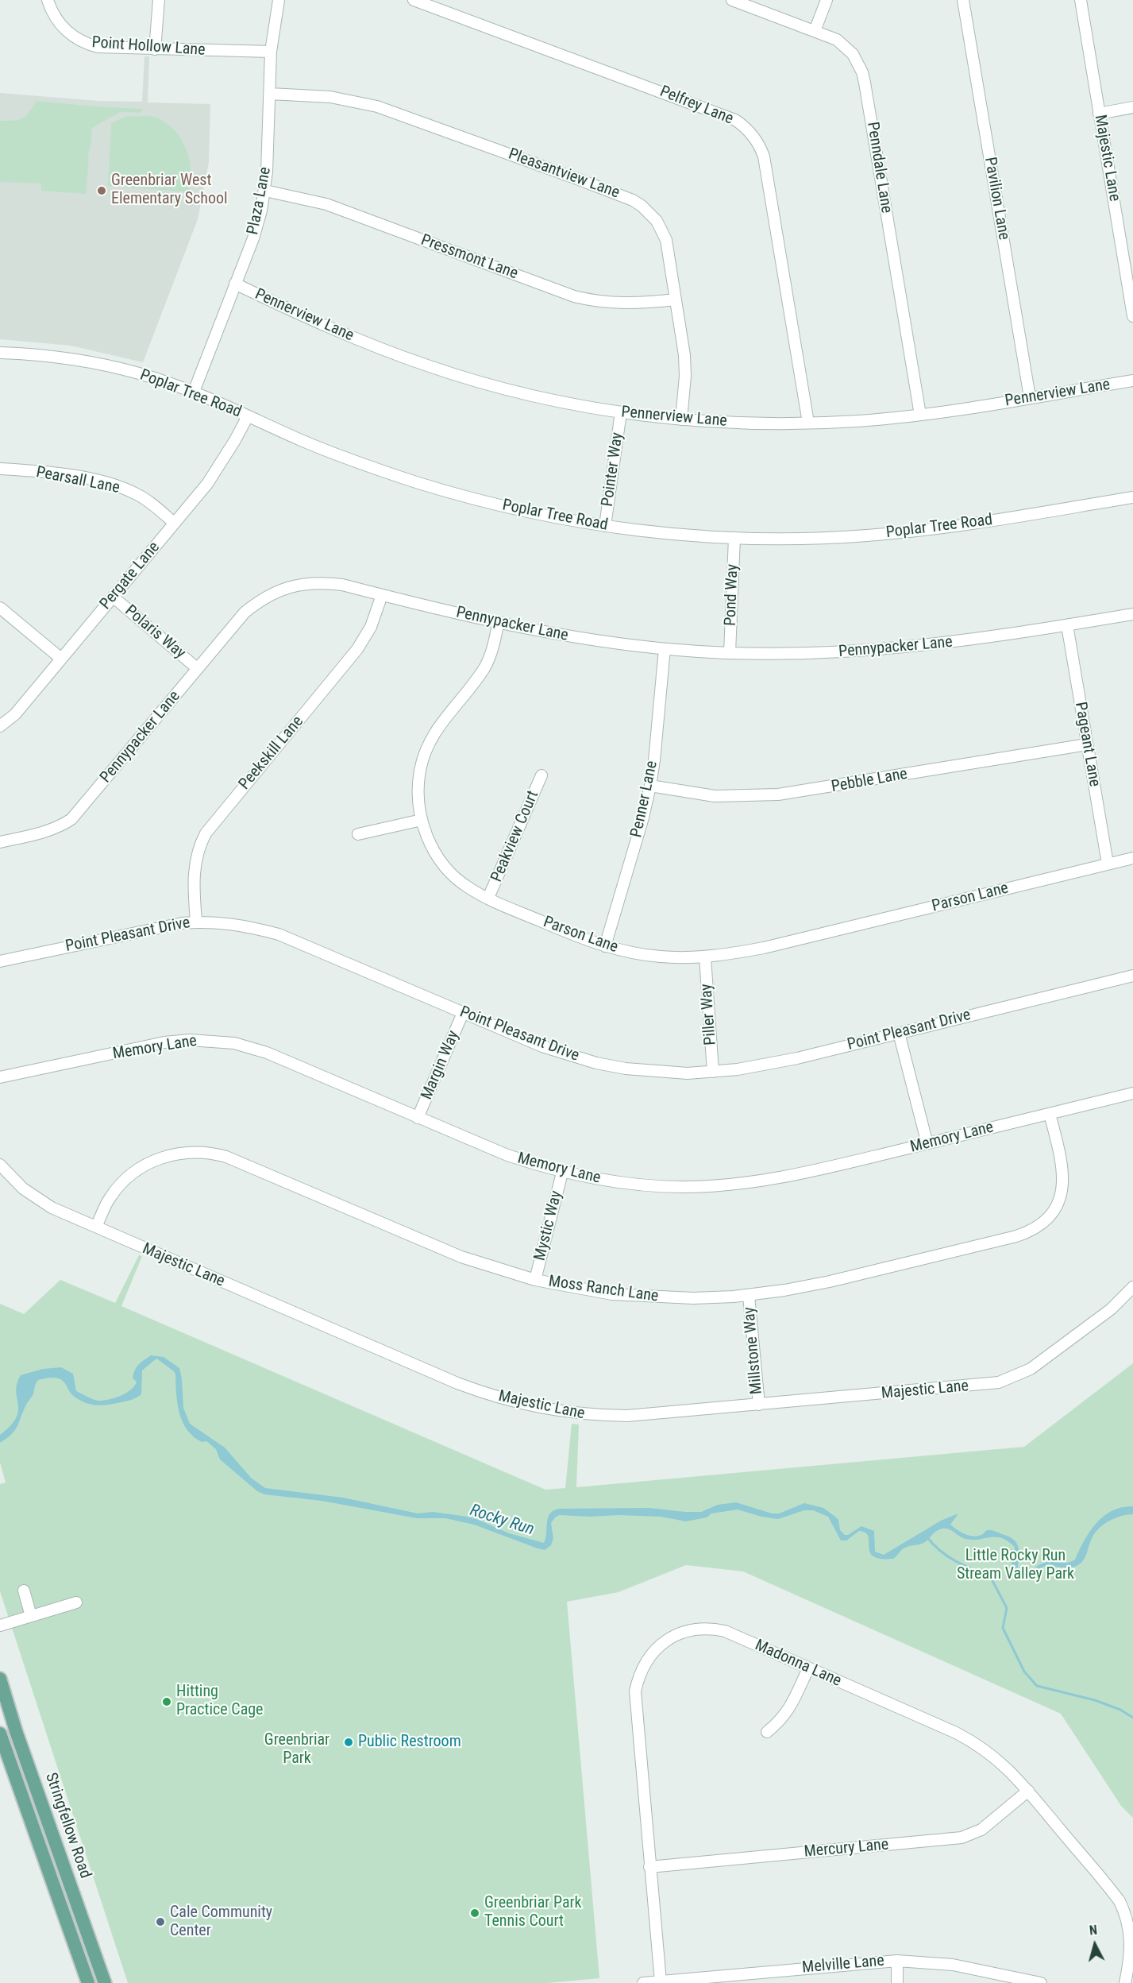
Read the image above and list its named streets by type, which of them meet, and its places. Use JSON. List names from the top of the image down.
{
  "streets": {
    "main road": ["Stringfellow Road"],
    "street": [
      "Point Hollow Lane",
      "Pelfrey Lane",
      "Majestic Lane",
      "Penndale Lane",
      "Pleasantview Lane",
      "Pavilion Lane",
      "Plaza Lane",
      "Pressmont Lane",
      "Pennerview Lane",
      "Poplar Tree Road",
      "Pointer Way",
      "Pearsall Lane",
      "Pergate Lane",
      "Pond Way",
      "Pennypacker Lane",
      "Polaris Way",
      "Pageant Lane",
      "Peekskill Lane",
      "Pebble Lane",
      "Penner Lane",
      "Peakview Court",
      "Parson Lane",
      "Point Pleasant Drive",
      "Piller Way",
      "Memory Lane",
      "Margin Way",
      "Mystic Way",
      "Moss Ranch Lane",
      "Millstone Way",
      "Madonna Lane",
      "Mercury Lane",
      "Melville Lane"
    ]
  },
  "crossings": [
    ["Point Hollow Lane", "Plaza Lane"],
    ["Pelfrey Lane", "Pennerview Lane"],
    ["Majestic Lane", "Moss Ranch Lane"],
    ["Majestic Lane", "Millstone Way"],
    ["Penndale Lane", "Pennerview Lane"],
    ["Pleasantview Lane", "Plaza Lane"],
    ["Pleasantview Lane", "Pressmont Lane"],
    ["Pleasantview Lane", "Pennerview Lane"],
    ["Pavilion Lane", "Pennerview Lane"],
    ["Plaza Lane", "Pressmont Lane"],
    ["Plaza Lane", "Pennerview Lane"],
    ["Plaza Lane", "Poplar Tree Road"],
    ["Pennerview Lane", "Pointer Way"],
    ["Poplar Tree Road", "Pointer Way"],
    ["Poplar Tree Road", "Pergate Lane"],
    ["Poplar Tree Road", "Pond Way"],
    ["Pearsall Lane", "Pergate Lane"],
    ["Pergate Lane", "Polaris Way"],
    ["Pond Way", "Pennypacker Lane"],
    ["Pennypacker Lane", "Polaris Way"],
    ["Pennypacker Lane", "Pageant Lane"],
    ["Pennypacker Lane", "Peekskill Lane"],
    ["Pennypacker Lane", "Penner Lane"],
    ["Pennypacker Lane", "Parson Lane"],
    ["Pageant Lane", "Pebble Lane"],
    ["Pageant Lane", "Parson Lane"],
    ["Peekskill Lane", "Point Pleasant Drive"],
    ["Pebble Lane", "Penner Lane"],
    ["Penner Lane", "Parson Lane"],
    ["Peakview Court", "Parson Lane"],
    ["Parson Lane", "Piller Way"],
    ["Point Pleasant Drive", "Piller Way"],
    ["Point Pleasant Drive", "Margin Way"],
    ["Memory Lane", "Margin Way"],
    ["Memory Lane", "Mystic Way"],
    ["Memory Lane", "Moss Ranch Lane"],
    ["Mystic Way", "Moss Ranch Lane"],
    ["Moss Ranch Lane", "Millstone Way"],
    ["Madonna Lane", "Mercury Lane"],
    ["Madonna Lane", "Melville Lane"]
  ],
  "water": ["Rocky Run"],
  "parks": ["Little Rocky Run Stream Valley Park", "Greenbriar Park"],
  "places": [
    "Greenbriar West Elementary School",
    "Hitting Practice Cage",
    "Public Restroom",
    "Greenbriar Park Tennis Court",
    "Cale Community Center"
  ],
  "north": "top"
}
